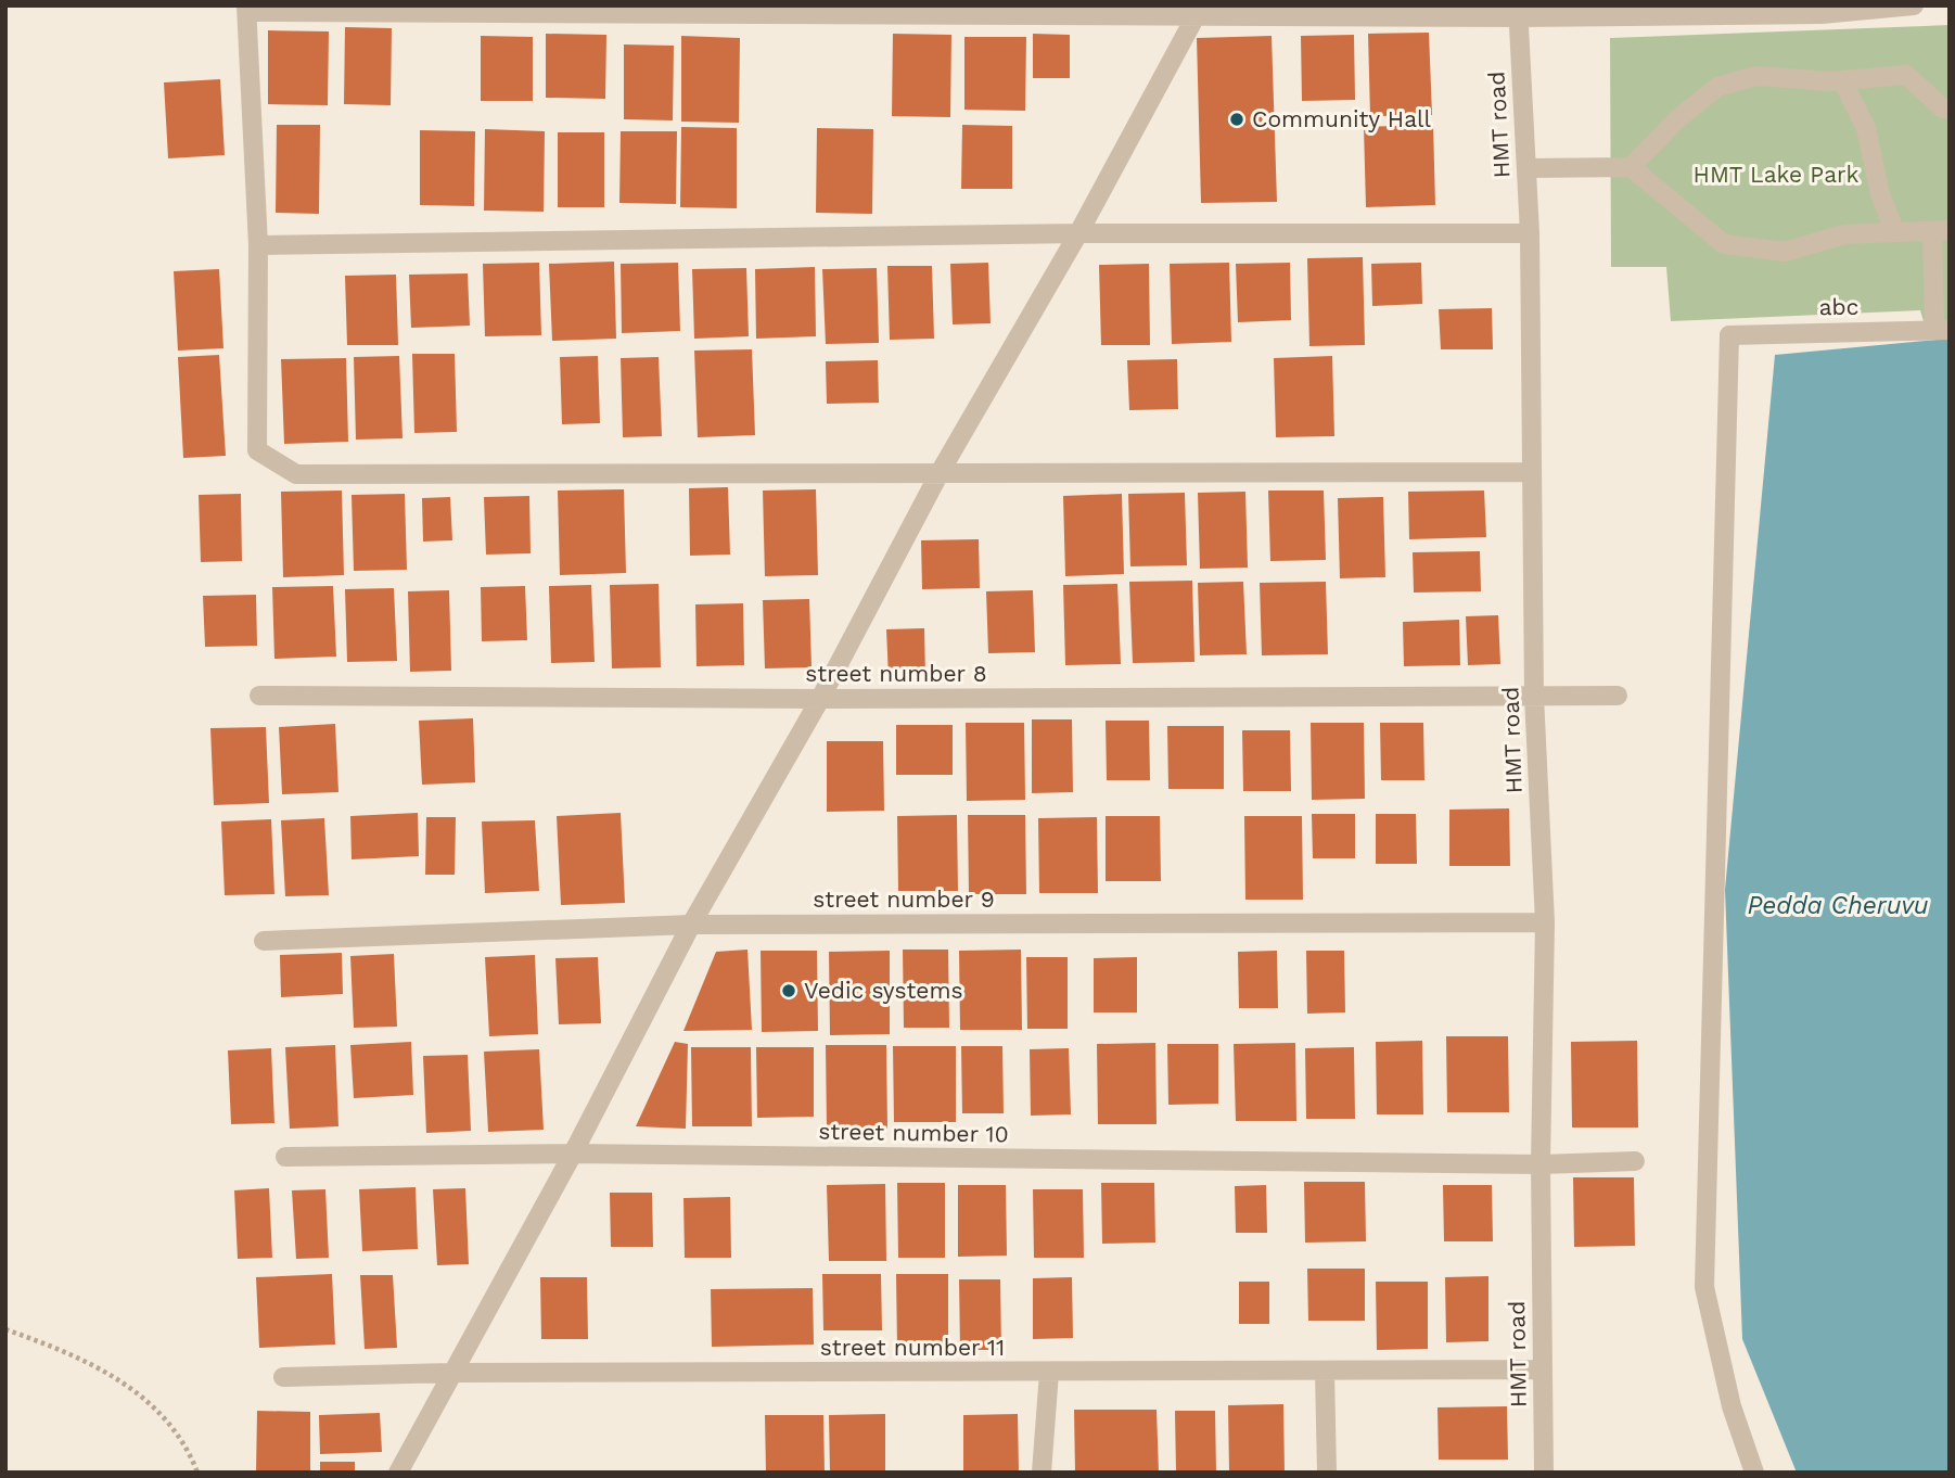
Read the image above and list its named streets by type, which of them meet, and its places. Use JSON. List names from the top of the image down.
{
  "streets": {
    "street": [
      "HMT road",
      "abc",
      "street number 8",
      "street number 9",
      "street number 10",
      "street number 11"
    ]
  },
  "crossings": [
    ["HMT road", "street number 8"],
    ["HMT road", "street number 9"],
    ["HMT road", "street number 10"],
    ["HMT road", "street number 11"]
  ],
  "water": ["Pedda Cheruvu"],
  "parks": ["HMT Lake Park"],
  "places": ["Community Hall", "Vedic systems"]
}
